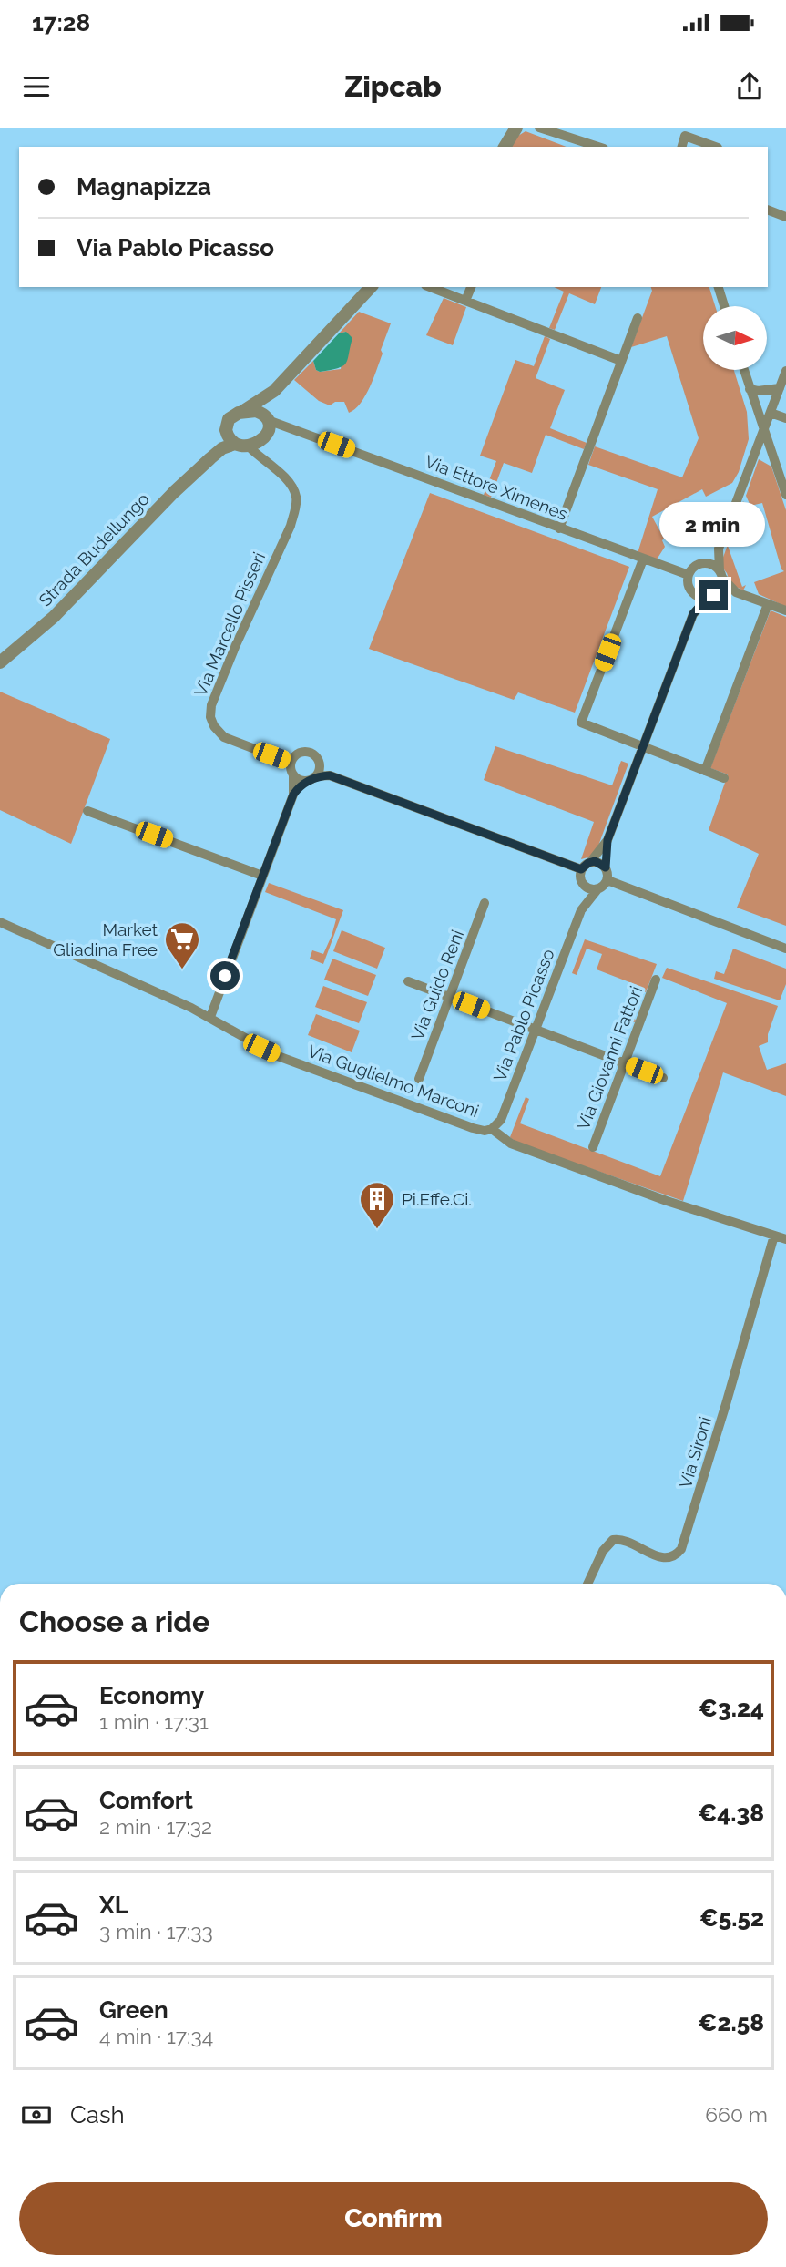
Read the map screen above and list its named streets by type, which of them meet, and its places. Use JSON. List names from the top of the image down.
{
  "streets": {
    "street": [
      "Via Ettore Ximenes",
      "Strada Budellungo",
      "Via Marcello Pisseri",
      "Via Guido Reni",
      "Via Pablo Picasso",
      "Via Giovanni Fattori",
      "Via Guglielmo Marconi",
      "Via Sironi"
    ]
  },
  "crossings": [
    ["Via Ettore Ximenes", "Strada Budellungo"],
    ["Via Ettore Ximenes", "Via Marcello Pisseri"],
    ["Strada Budellungo", "Via Marcello Pisseri"],
    ["Via Pablo Picasso", "Via Guglielmo Marconi"],
    ["Via Guglielmo Marconi", "Via Sironi"]
  ],
  "places": {
    "supermarket": ["Market Gliadina Free"],
    "building": ["Pi.Effe.Ci."]
  },
  "north": "right",
  "page": {
    "status": "17:28",
    "header": "Zipcab",
    "banner": ["Magnapizza", "Via Pablo Picasso"],
    "bubble": "2 min",
    "heading": "Choose a ride",
    "list": [
      {
        "name": "Economy",
        "note": "1 min · 17:31",
        "value": "€3.24"
      },
      {
        "name": "Comfort",
        "note": "2 min · 17:32",
        "value": "€4.38"
      },
      {
        "name": "XL",
        "note": "3 min · 17:33",
        "value": "€5.52"
      },
      {
        "name": "Green",
        "note": "4 min · 17:34",
        "value": "€2.58"
      }
    ],
    "pay": ["Cash", "660 m"],
    "buttons": "Confirm"
  }
}
